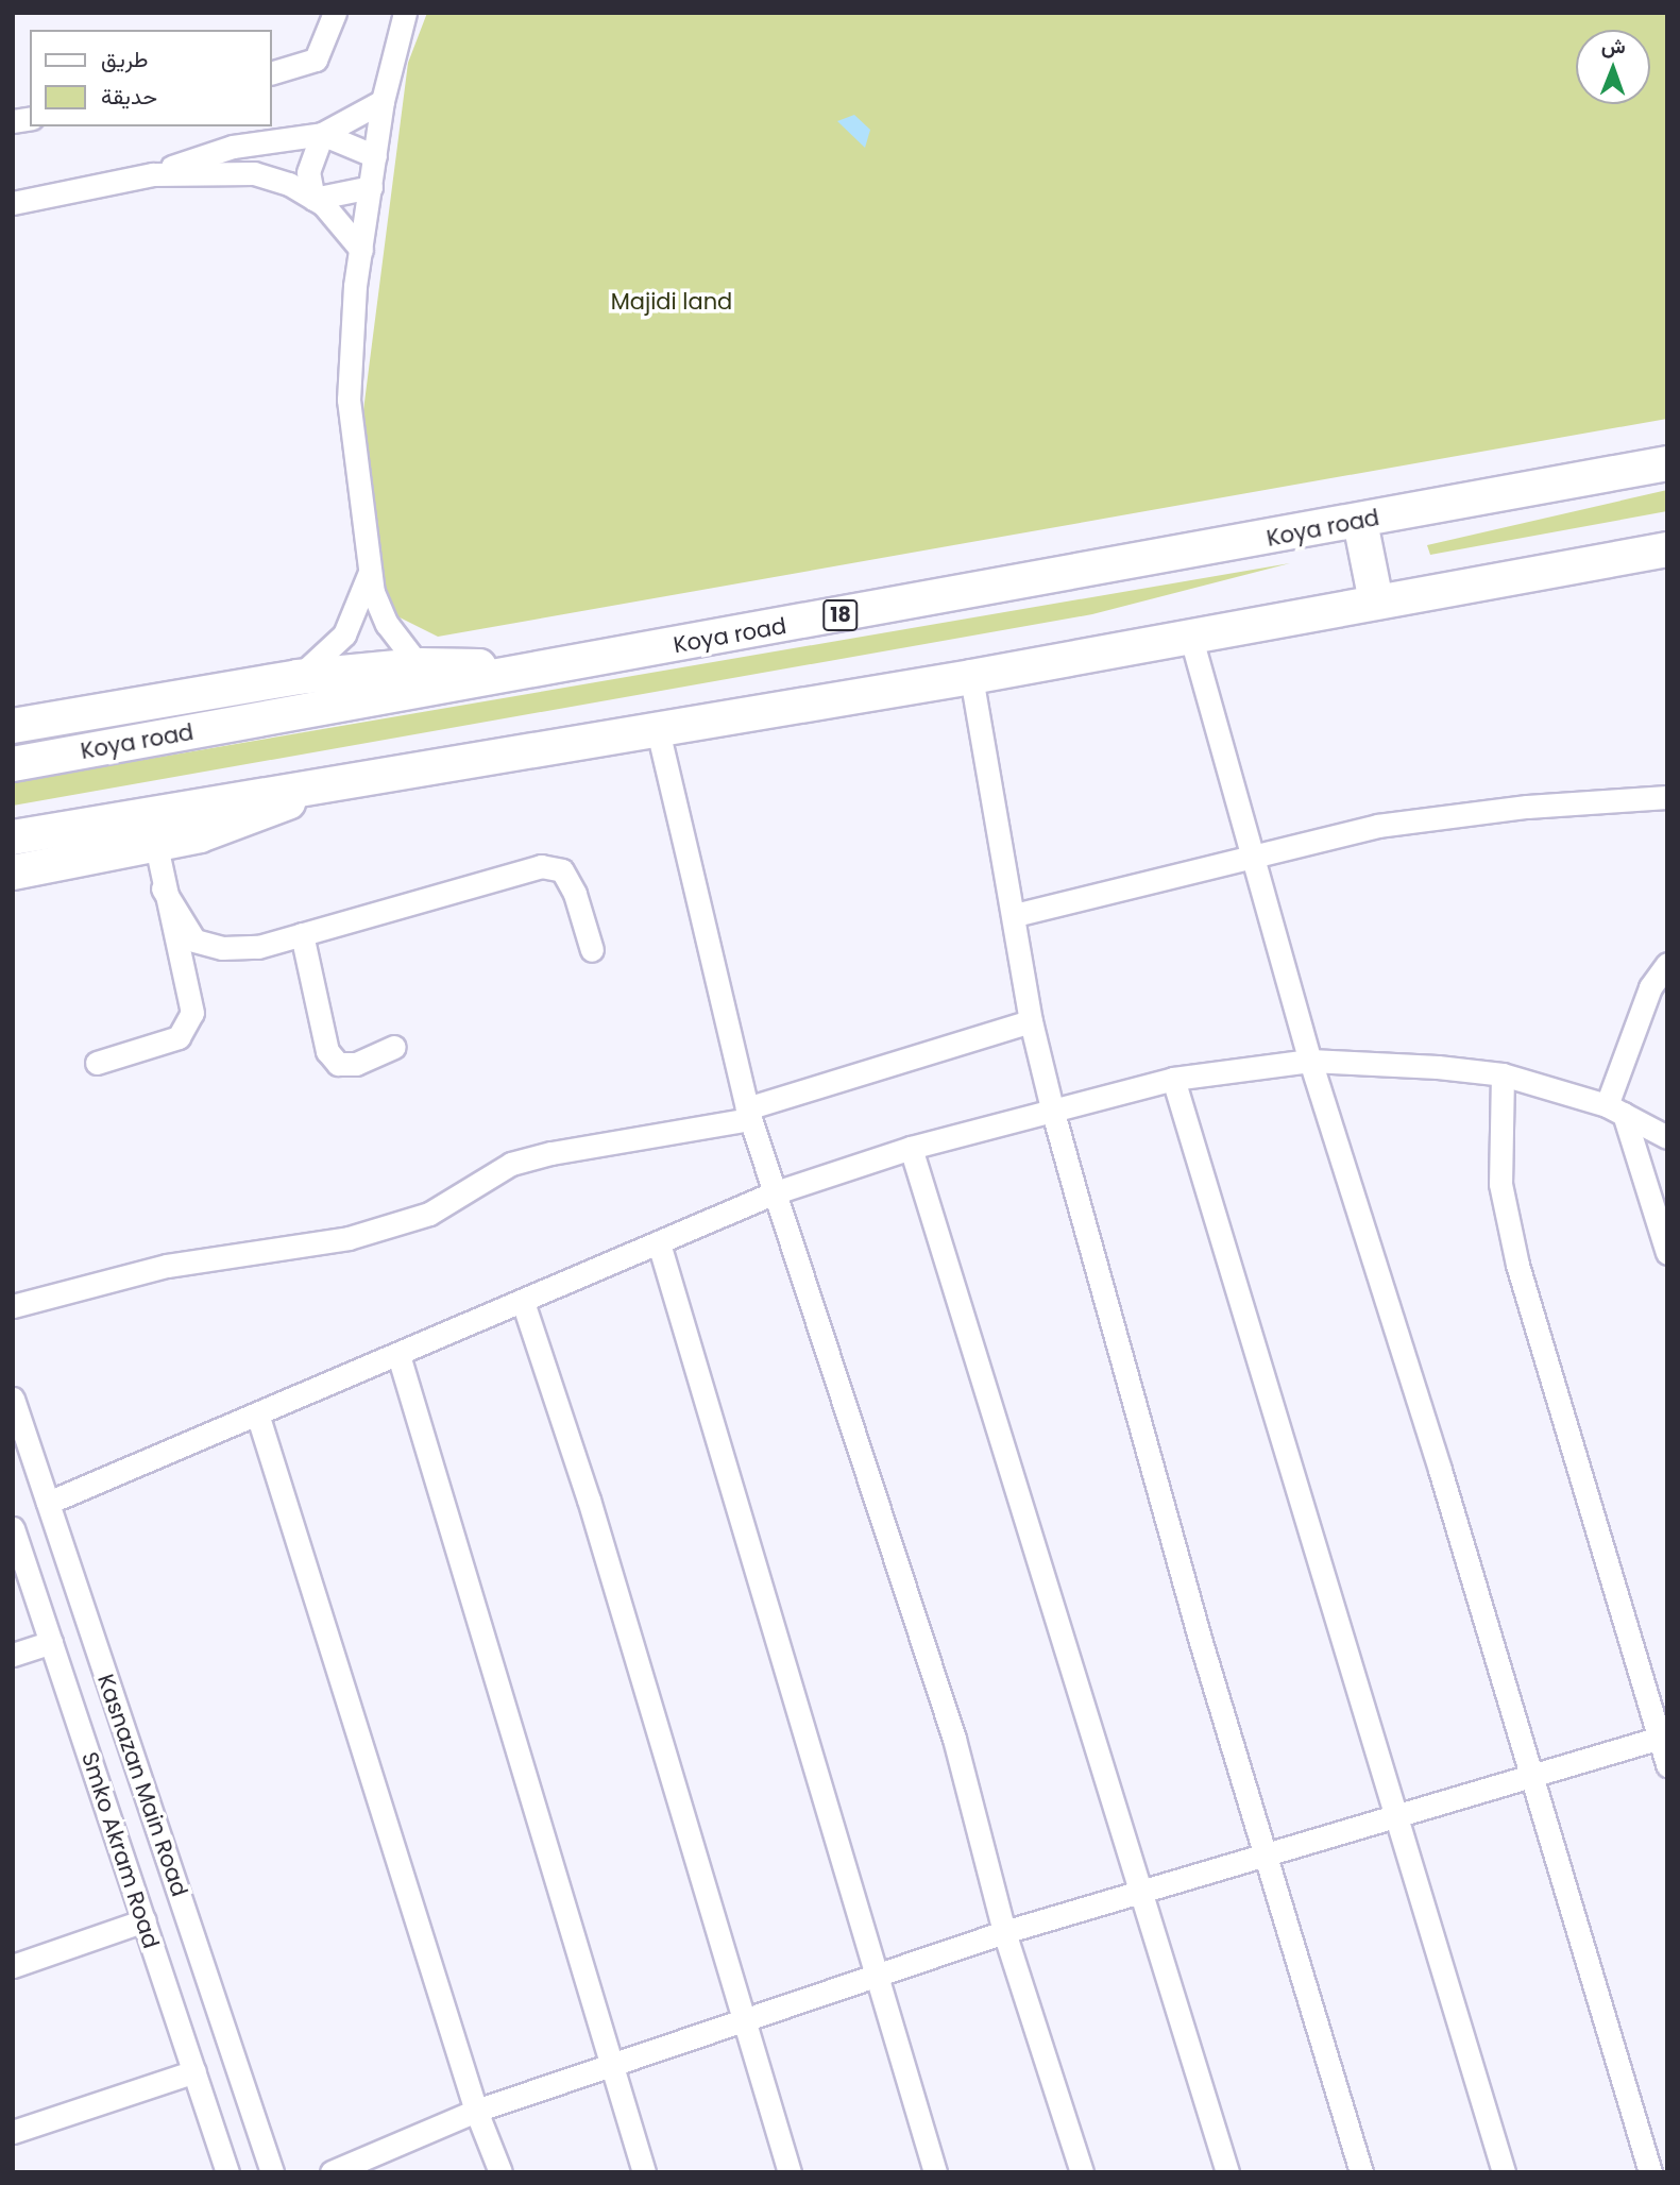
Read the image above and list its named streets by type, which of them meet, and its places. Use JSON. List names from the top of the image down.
{
  "streets": {
    "highway": ["Koya road", "18"],
    "street": ["Kasnazan Main Road", "Smko Akram Road"]
  },
  "parks": ["Majidi land"],
  "legend": ["طريق", "حديقة"],
  "north": "top"
}
